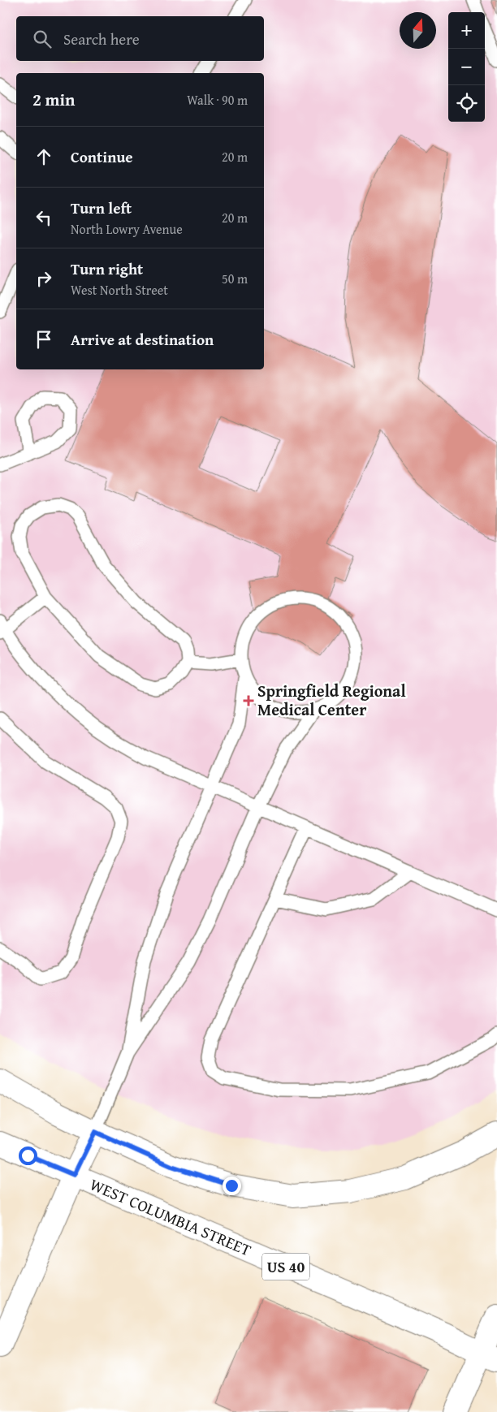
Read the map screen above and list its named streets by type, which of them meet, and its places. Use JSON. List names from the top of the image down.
{
  "streets": {
    "main road": ["WEST COLUMBIA STREET", "US 40"]
  },
  "places": {
    "health": ["Springfield Regional Medical Center"]
  },
  "north": "top",
  "page": {
    "map_buttons": ["+", "−"],
    "search": "Search here",
    "heading": ["2 min", "Walk · 90 m"],
    "list": [
      ["Continue", "20 m"],
      ["Turn left", "North Lowry Avenue", "20 m"],
      ["Turn right", "West North Street", "50 m"],
      "Arrive at destination"
    ]
  }
}
